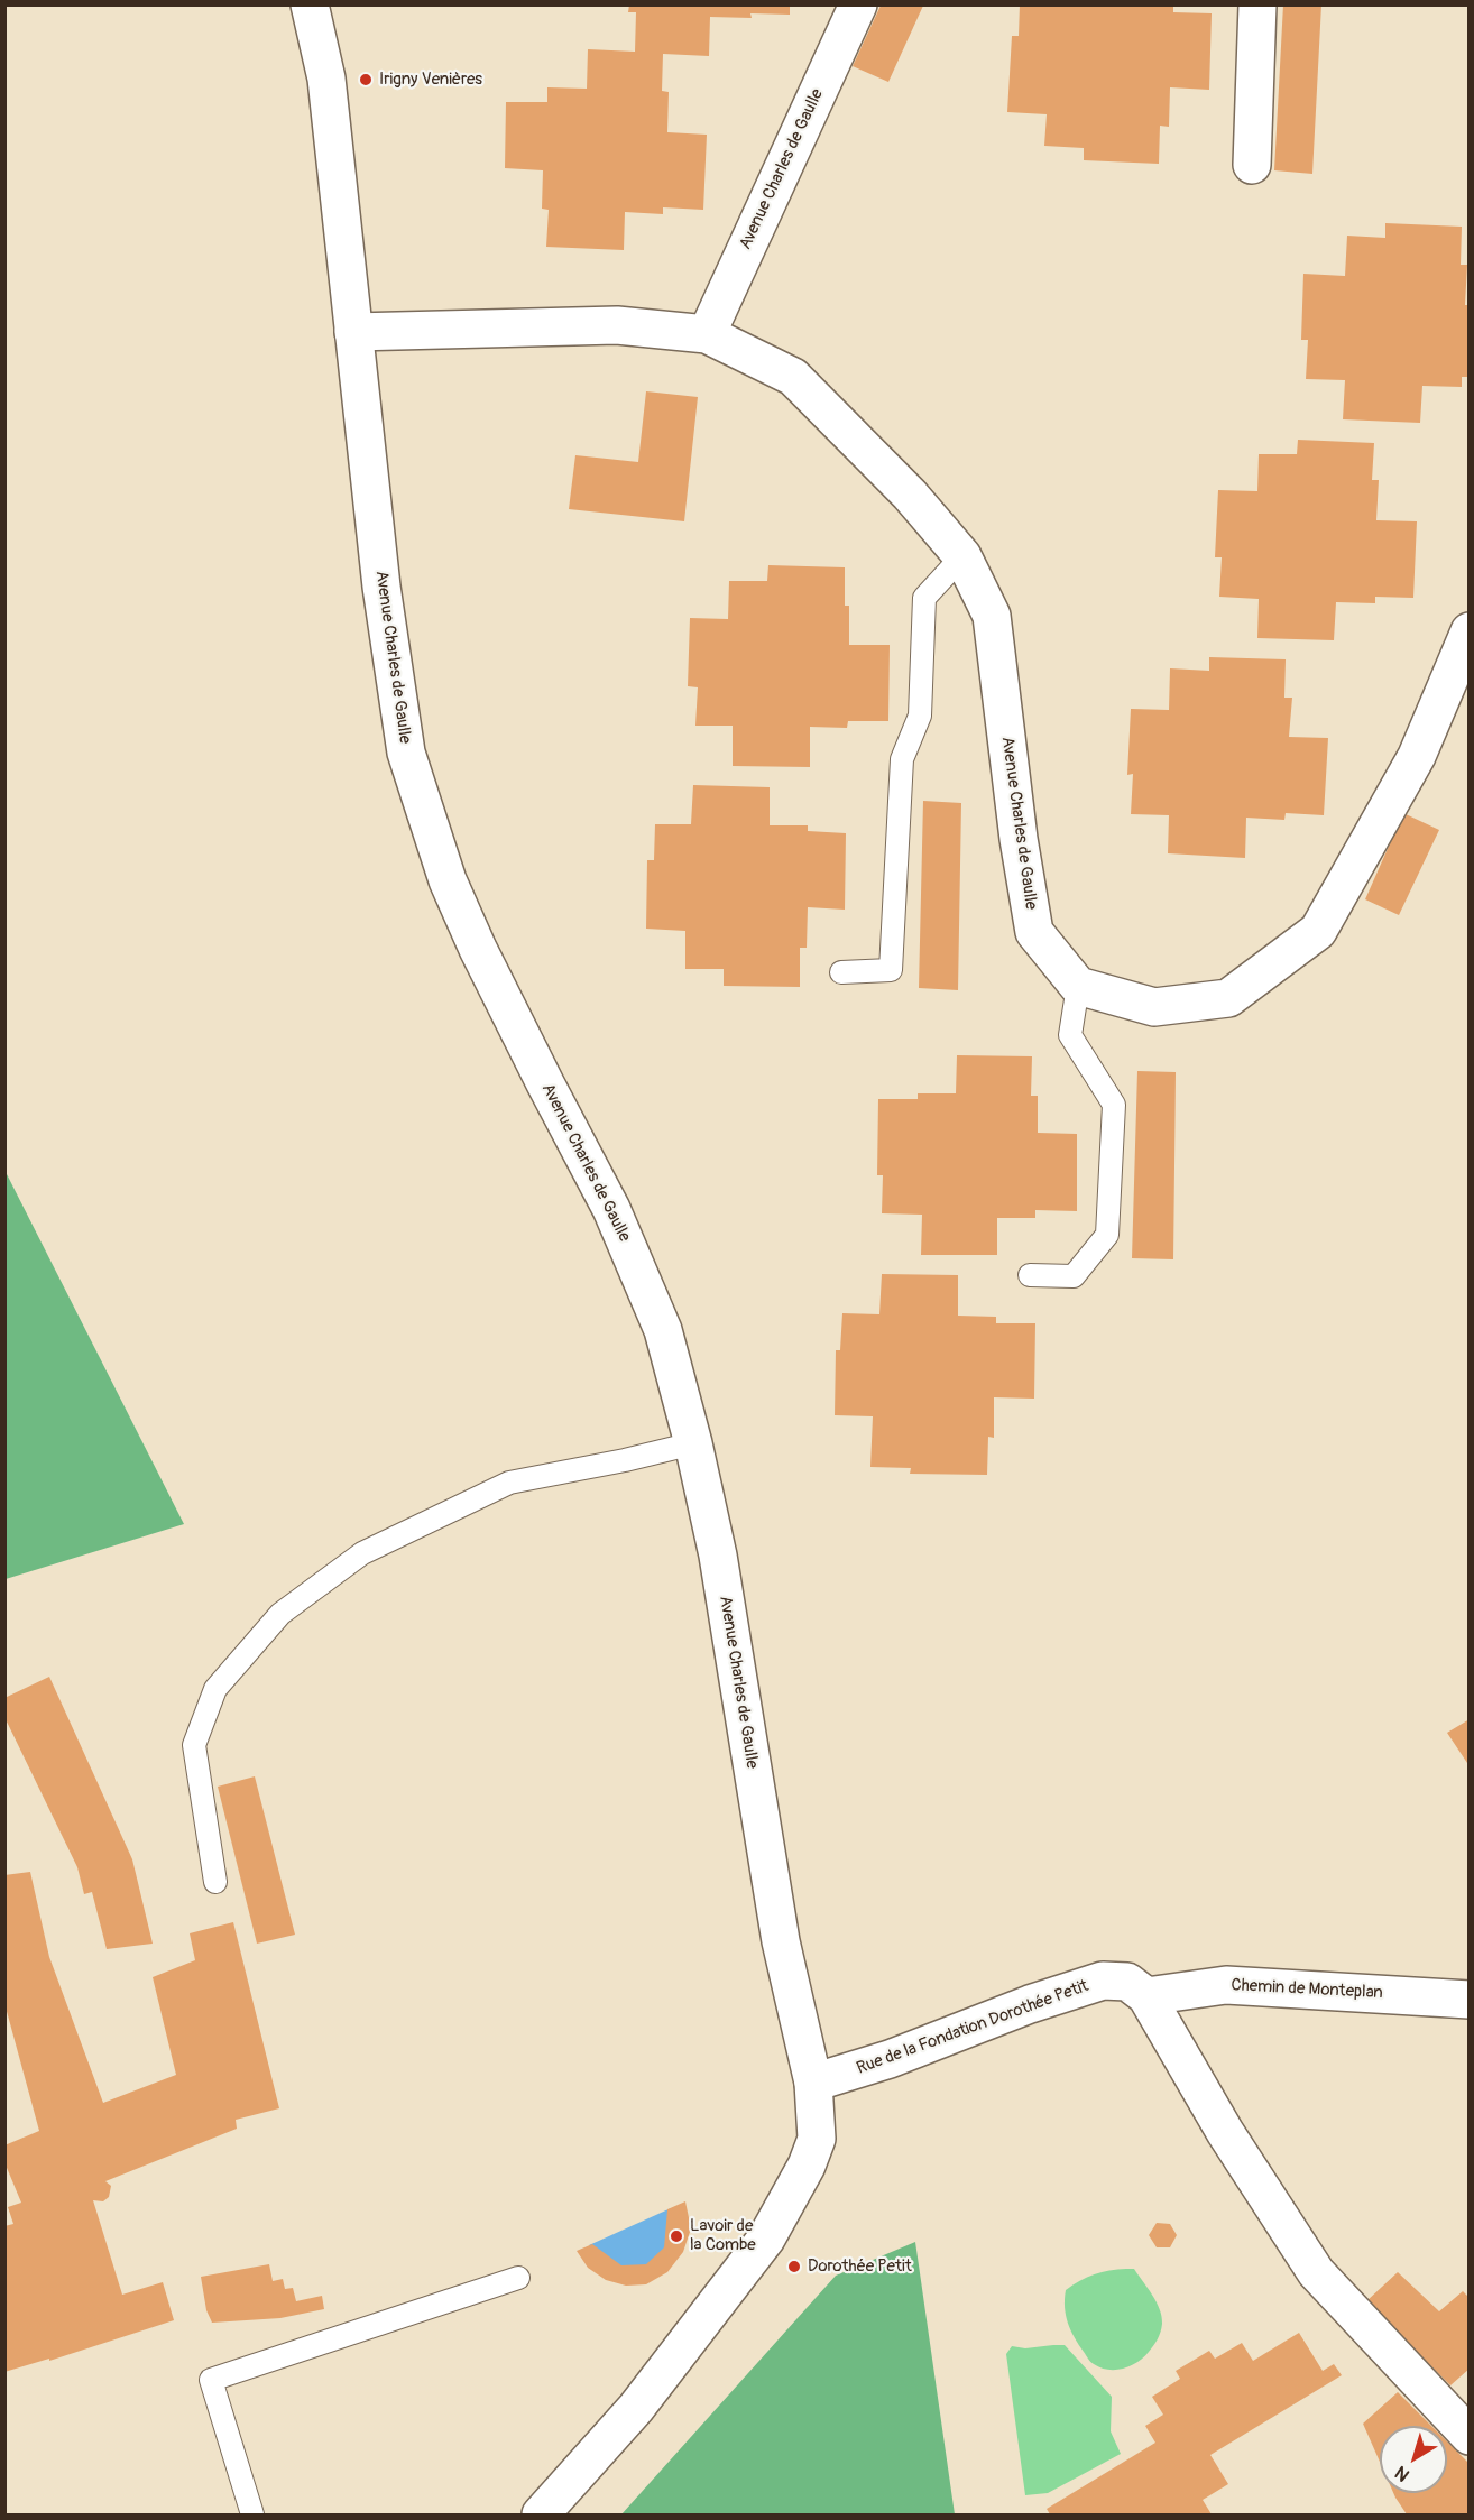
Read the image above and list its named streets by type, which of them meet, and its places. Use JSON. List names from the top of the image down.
{
  "streets": {
    "street": ["Avenue Charles de Gaulle", "Chemin de Monteplan", "Rue de la Fondation Dorothée Petit"]
  },
  "crossings": [
    ["Avenue Charles de Gaulle", "Rue de la Fondation Dorothée Petit"],
    ["Chemin de Monteplan", "Rue de la Fondation Dorothée Petit"]
  ],
  "places": ["Irigny Venières", "Lavoir de la Combe", "Dorothée Petit"],
  "north": "bottom left"
}
